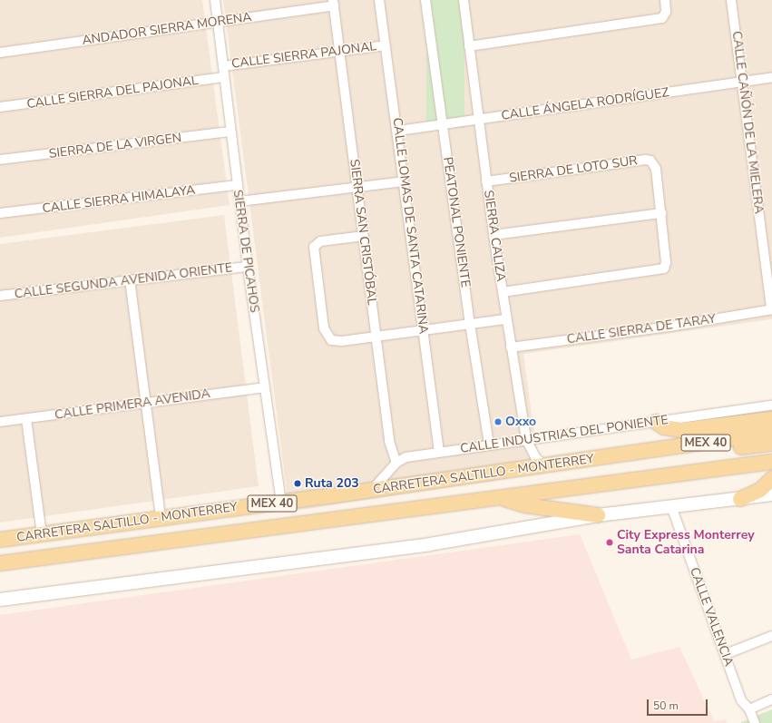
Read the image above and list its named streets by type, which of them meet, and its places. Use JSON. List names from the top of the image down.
{
  "streets": {
    "main road": ["MEX 40", "CARRETERA SALTILLO - MONTERREY"],
    "street": [
      "ANDADOR SIERRA MORENA",
      "CALLE SIERRA PAJONAL",
      "CALLE SIERRA DEL PAJONAL",
      "CALLE ÁNGELA RODRÍGUEZ",
      "CALLE CAÑÓN DE LA MIELERA",
      "SIERRA DE LA VIRGEN",
      "SIERRA DE LOTO SUR",
      "CALLE SIERRA HIMALAYA",
      "PEATONAL PONIENTE",
      "CALLE LOMAS DE SANTA CATARINA",
      "SIERRA SAN CRISTÓBAL",
      "SIERRA CALIZA",
      "SIERRA DE PICAHOS",
      "CALLE SEGUNDA AVENIDA ORIENTE",
      "CALLE SIERRA DE TARAY",
      "CALLE PRIMERA AVENIDA",
      "CALLE INDUSTRIAS DEL PONIENTE",
      "CALLE VALENCIA"
    ]
  },
  "crossings": [
    ["ANDADOR SIERRA MORENA", "SIERRA SAN CRISTÓBAL"],
    ["ANDADOR SIERRA MORENA", "SIERRA DE PICAHOS"],
    ["CALLE SIERRA PAJONAL", "CALLE LOMAS DE SANTA CATARINA"],
    ["CALLE SIERRA PAJONAL", "SIERRA SAN CRISTÓBAL"],
    ["CALLE SIERRA PAJONAL", "SIERRA DE PICAHOS"],
    ["CALLE SIERRA DEL PAJONAL", "SIERRA DE PICAHOS"],
    ["CALLE ÁNGELA RODRÍGUEZ", "CALLE CAÑÓN DE LA MIELERA"],
    ["CALLE ÁNGELA RODRÍGUEZ", "PEATONAL PONIENTE"],
    ["CALLE ÁNGELA RODRÍGUEZ", "CALLE LOMAS DE SANTA CATARINA"],
    ["CALLE ÁNGELA RODRÍGUEZ", "SIERRA CALIZA"],
    ["CALLE CAÑÓN DE LA MIELERA", "CALLE SIERRA DE TARAY"],
    ["SIERRA DE LA VIRGEN", "SIERRA DE PICAHOS"],
    ["SIERRA DE LOTO SUR", "SIERRA CALIZA"],
    ["CALLE SIERRA HIMALAYA", "SIERRA DE PICAHOS"],
    ["PEATONAL PONIENTE", "CALLE INDUSTRIAS DEL PONIENTE"],
    ["CALLE LOMAS DE SANTA CATARINA", "CALLE INDUSTRIAS DEL PONIENTE"],
    ["SIERRA SAN CRISTÓBAL", "CALLE INDUSTRIAS DEL PONIENTE"],
    ["SIERRA CALIZA", "CALLE SIERRA DE TARAY"],
    ["SIERRA CALIZA", "CALLE INDUSTRIAS DEL PONIENTE"],
    ["SIERRA CALIZA", "CARRETERA SALTILLO - MONTERREY"],
    ["SIERRA DE PICAHOS", "CALLE SEGUNDA AVENIDA ORIENTE"],
    ["SIERRA DE PICAHOS", "CALLE PRIMERA AVENIDA"],
    ["SIERRA DE PICAHOS", "CARRETERA SALTILLO - MONTERREY"],
    ["CALLE INDUSTRIAS DEL PONIENTE", "CARRETERA SALTILLO - MONTERREY"]
  ],
  "places": ["Oxxo", "Ruta 203", "City Express Monterrey Santa Catarina"],
  "scale_bar": "50 m"
}
